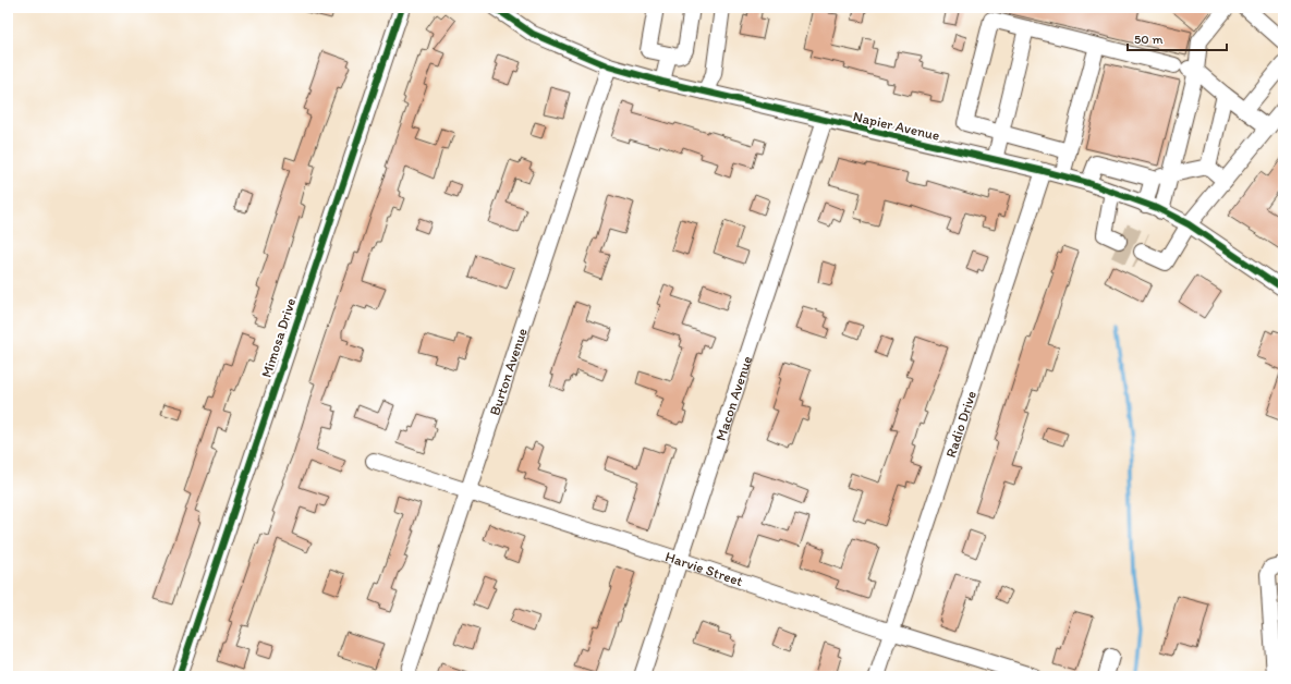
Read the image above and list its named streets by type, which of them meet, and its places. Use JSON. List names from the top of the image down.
{
  "streets": {
    "street": [
      "Napier Avenue",
      "Mimosa Drive",
      "Burton Avenue",
      "Macon Avenue",
      "Radio Drive",
      "Harvie Street"
    ]
  },
  "crossings": [
    ["Napier Avenue", "Burton Avenue"],
    ["Napier Avenue", "Macon Avenue"],
    ["Napier Avenue", "Radio Drive"],
    ["Burton Avenue", "Harvie Street"],
    ["Macon Avenue", "Harvie Street"],
    ["Radio Drive", "Harvie Street"]
  ],
  "scale_bar": "50 m"
}
